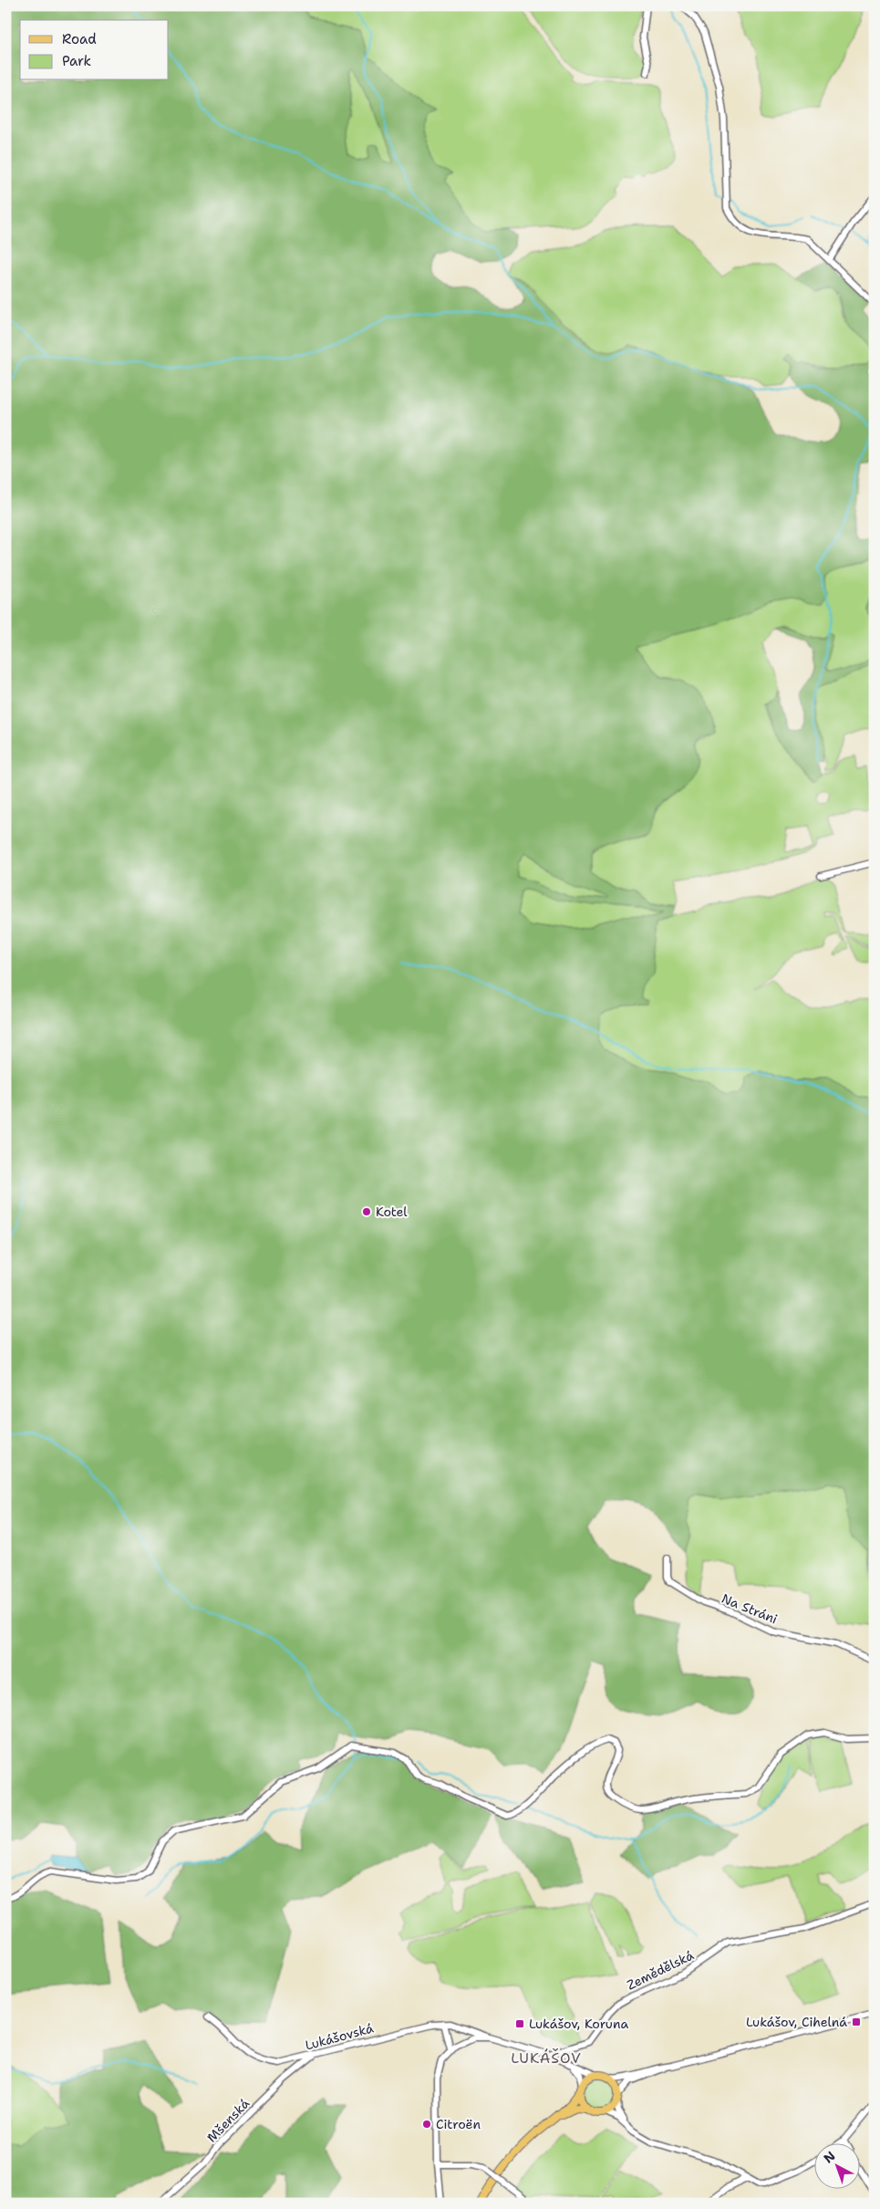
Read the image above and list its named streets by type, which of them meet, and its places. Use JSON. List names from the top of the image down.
{
  "streets": {
    "street": [
      "Na Stráni",
      "Zemědělská",
      "Lukášovská",
      "Mšenská"
    ]
  },
  "crossings": [
    ["Lukášovská", "Mšenská"]
  ],
  "districts": ["LUKÁŠOV"],
  "places": {
    "other": ["Kotel", "Citroën"],
    "transit": ["Lukášov, Cihelná", "Lukášov, Koruna"]
  },
  "legend": ["Road", "Park"],
  "north": "top left"
}
